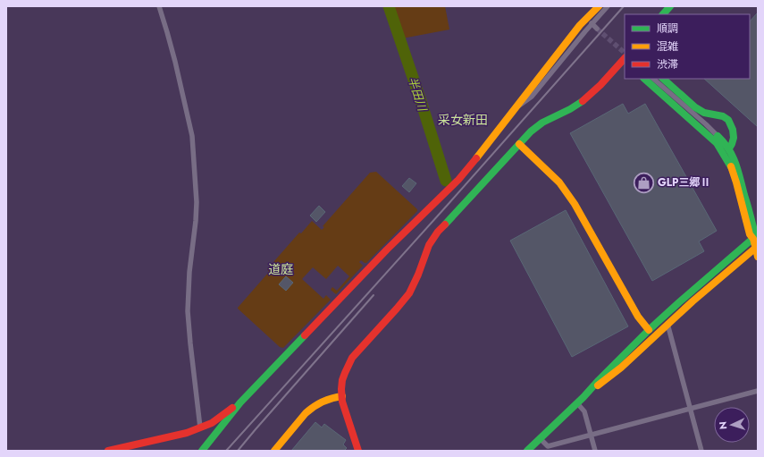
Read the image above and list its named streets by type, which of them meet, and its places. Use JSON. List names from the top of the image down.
{
  "districts": ["采女新田", "道庭"],
  "water": ["半田川"],
  "places": {
    "shop": ["GLP三郷Ⅱ"]
  },
  "legend": ["順調", "混雑", "渋滞"],
  "north": "left"
}
